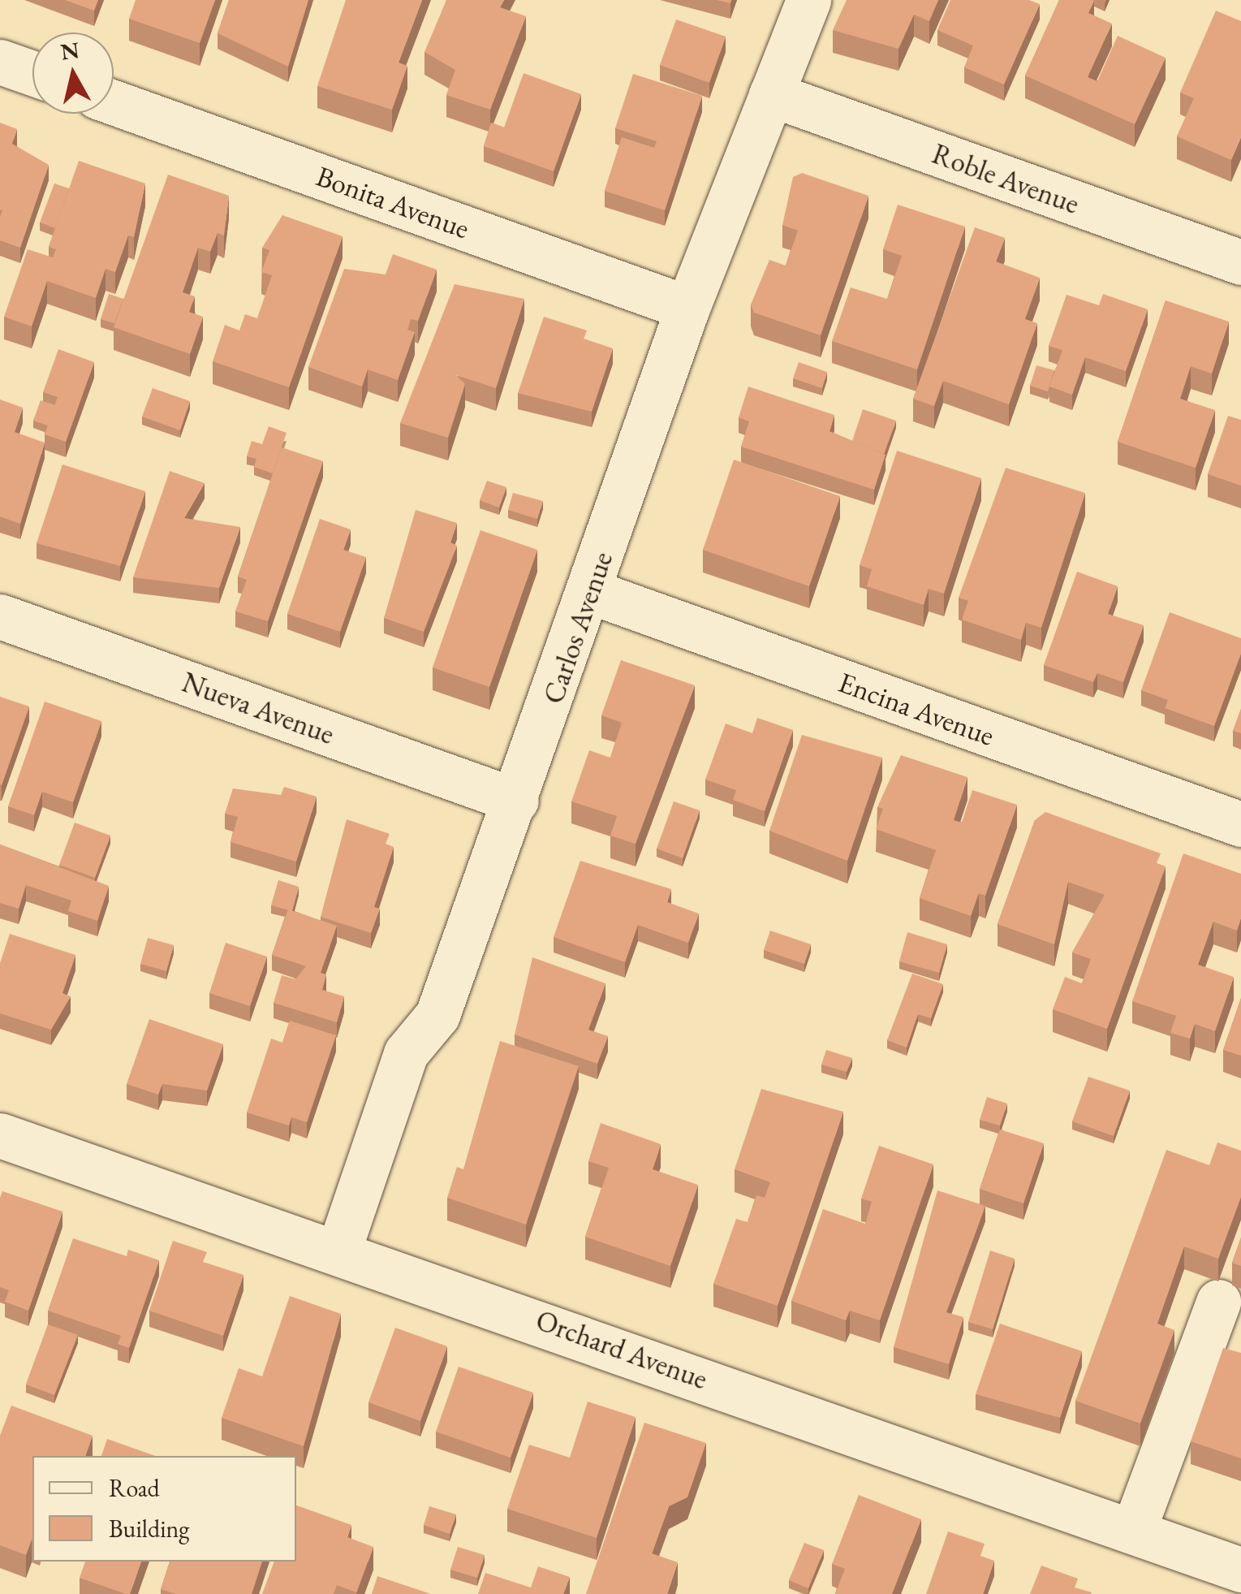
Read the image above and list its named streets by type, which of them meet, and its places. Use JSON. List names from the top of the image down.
{
  "streets": {
    "street": [
      "Roble Avenue",
      "Bonita Avenue",
      "Carlos Avenue",
      "Nueva Avenue",
      "Encina Avenue",
      "Orchard Avenue"
    ]
  },
  "crossings": [
    ["Roble Avenue", "Carlos Avenue"],
    ["Bonita Avenue", "Carlos Avenue"],
    ["Carlos Avenue", "Nueva Avenue"],
    ["Carlos Avenue", "Encina Avenue"],
    ["Carlos Avenue", "Orchard Avenue"]
  ],
  "legend": ["Road", "Building"],
  "north": "top"
}
